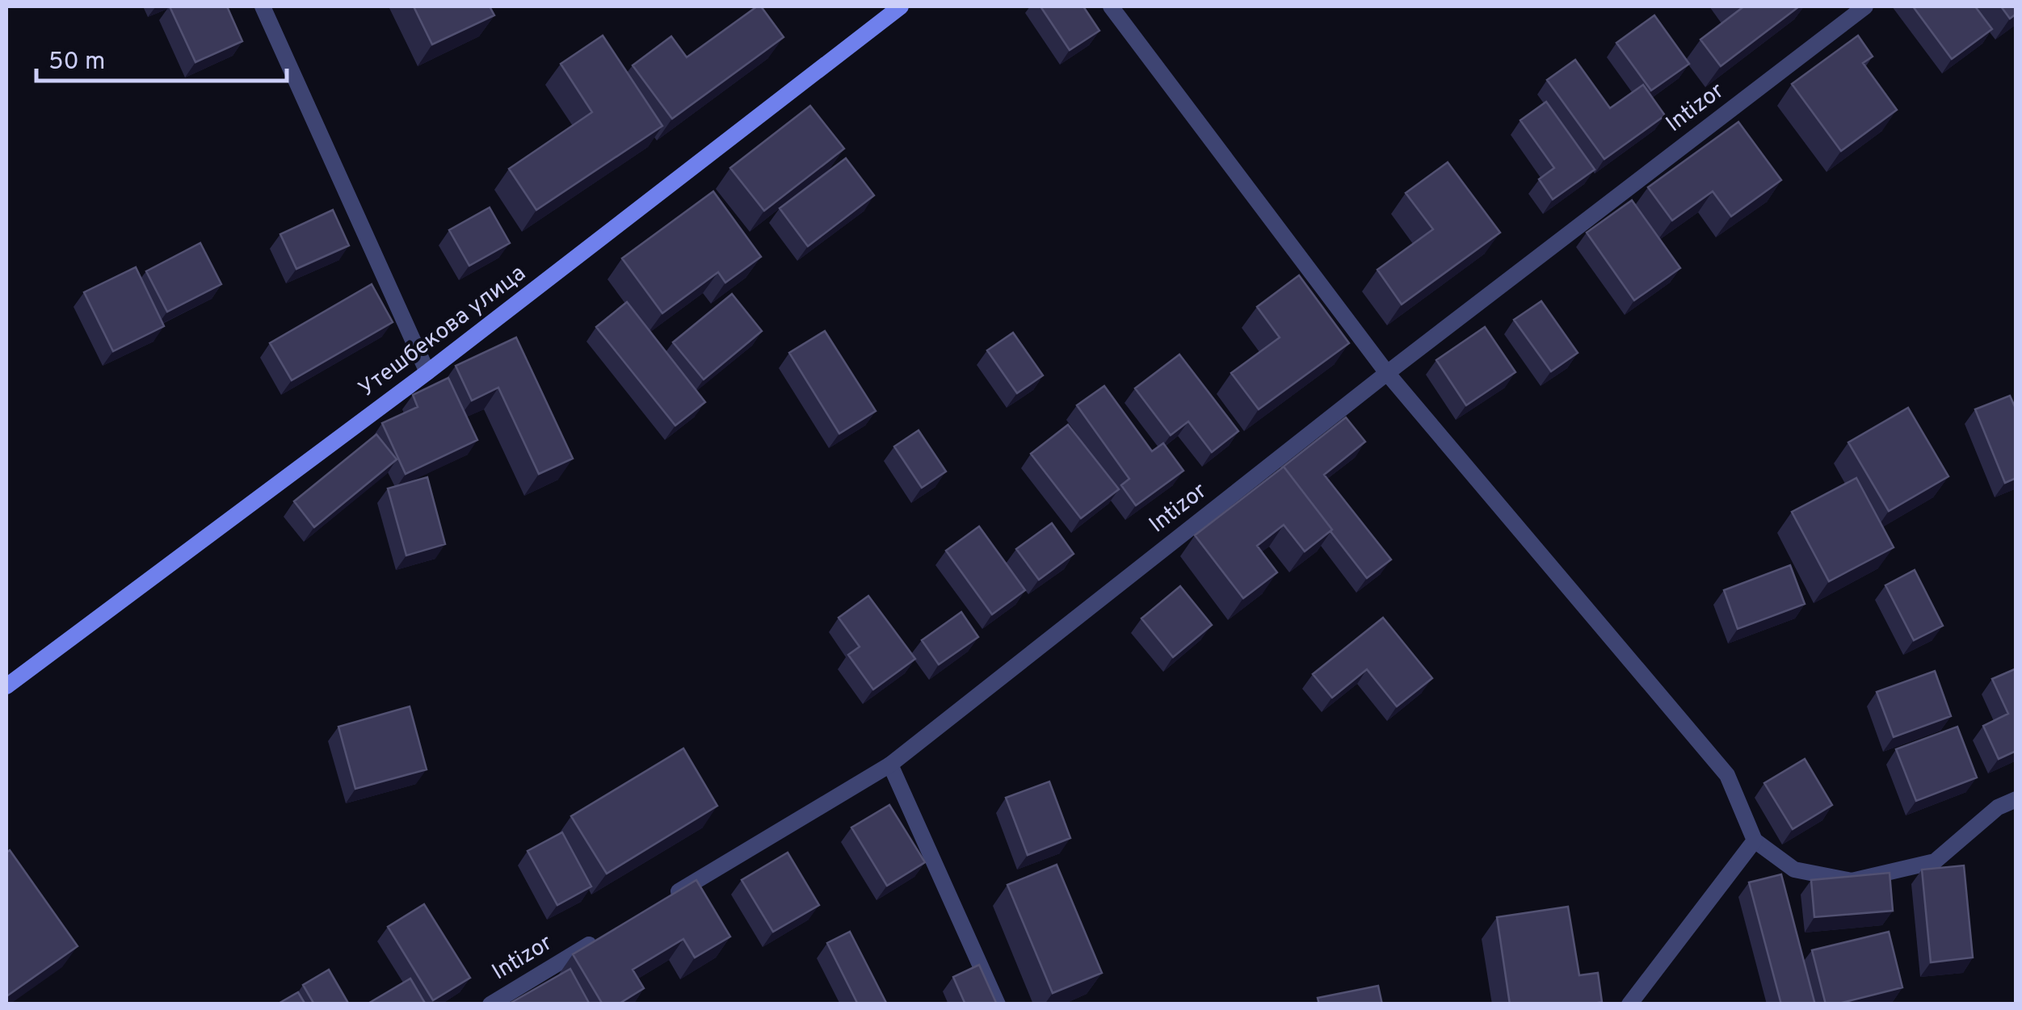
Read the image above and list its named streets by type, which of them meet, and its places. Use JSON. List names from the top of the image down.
{
  "streets": {
    "main road": ["Утешбекова улица"],
    "street": ["Intizor"]
  },
  "scale_bar": "50 m"
}
